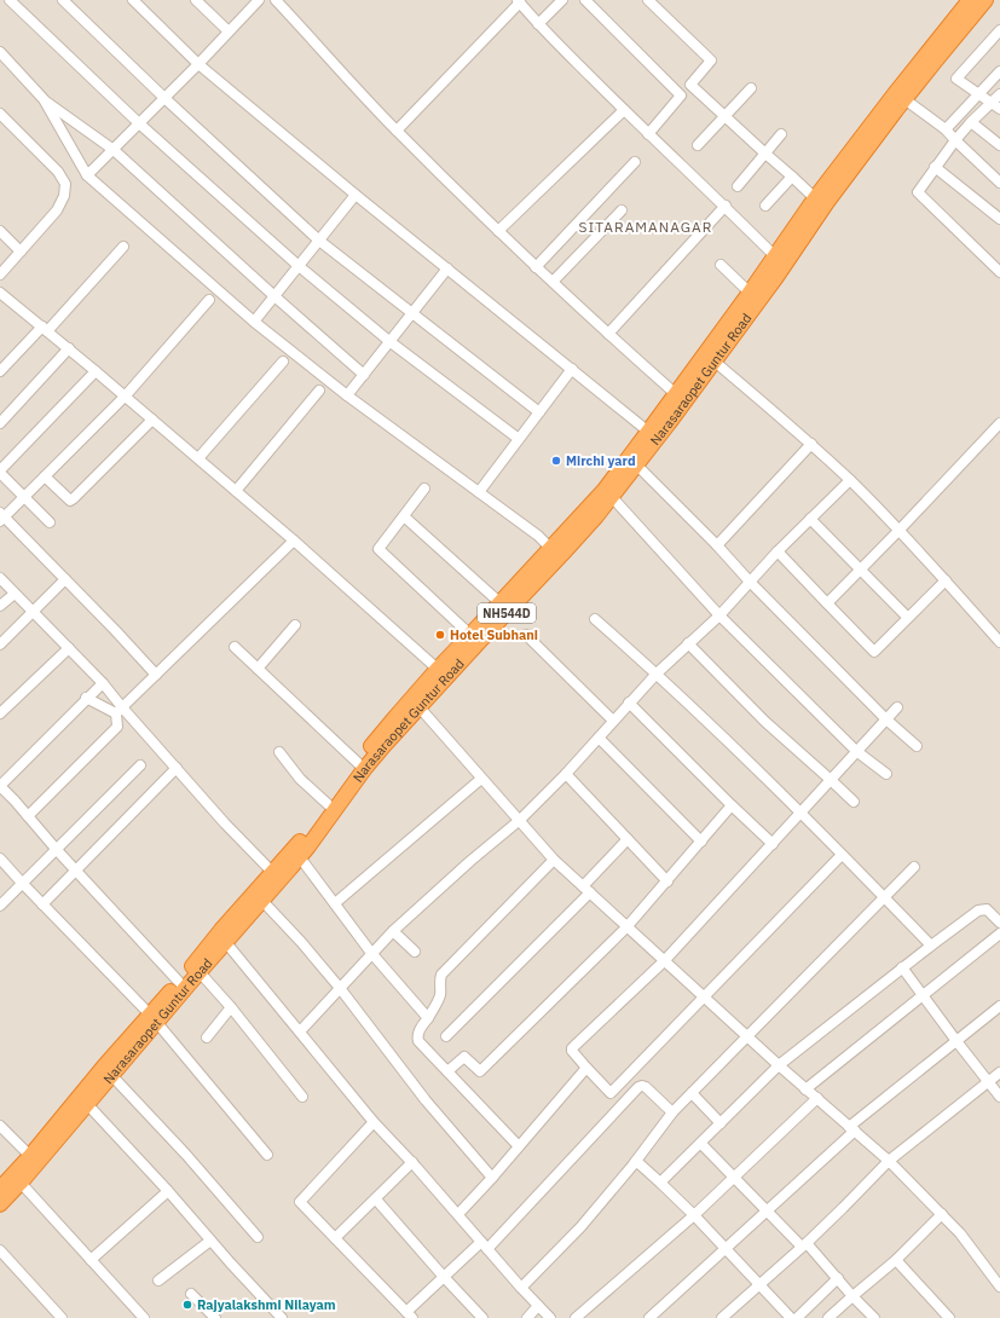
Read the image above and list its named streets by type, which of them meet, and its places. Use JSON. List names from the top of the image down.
{
  "streets": {
    "highway": ["Narasaraopet Guntur Road", "NH544D"]
  },
  "districts": ["SITARAMANAGAR"],
  "places": ["Mirchi yard", "Hotel Subhani", "Rajyalakshmi Nilayam"]
}
